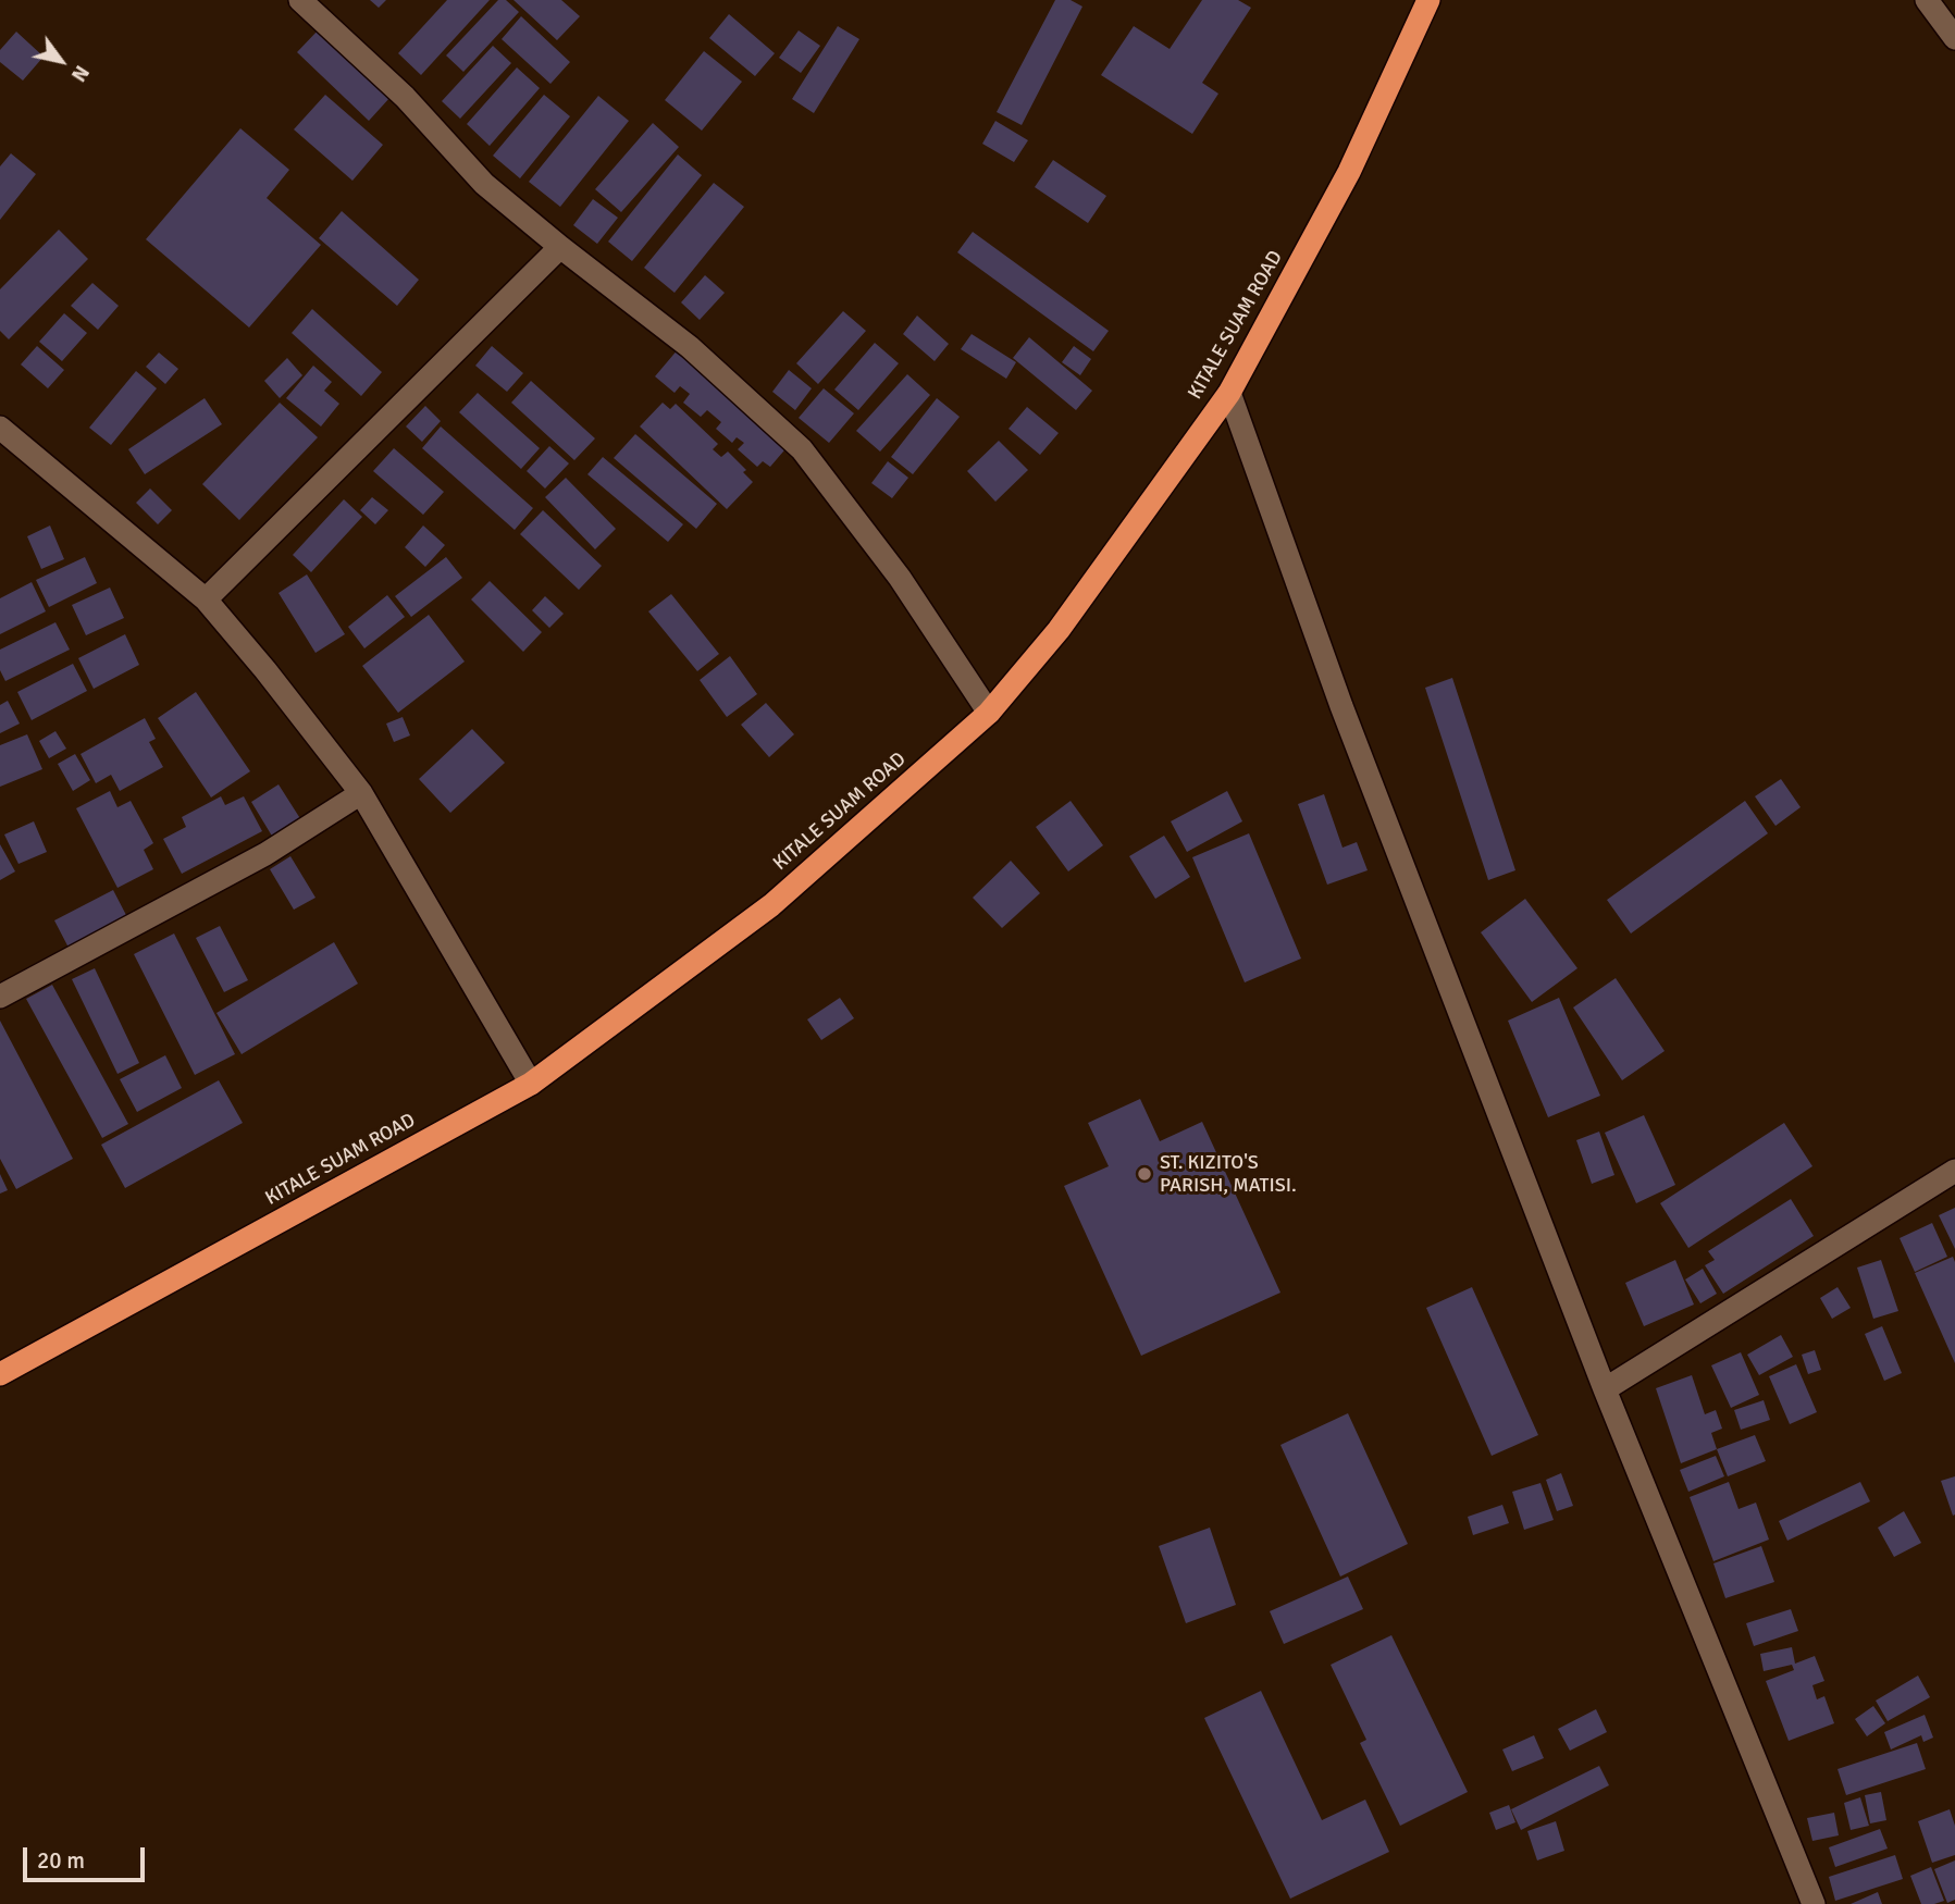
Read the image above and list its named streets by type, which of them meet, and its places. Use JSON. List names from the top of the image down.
{
  "streets": {
    "highway": ["KITALE SUAM ROAD"]
  },
  "places": ["ST. KIZITO'S PARISH, MATISI."],
  "scale_bar": "20 m",
  "north": "bottom right"
}
